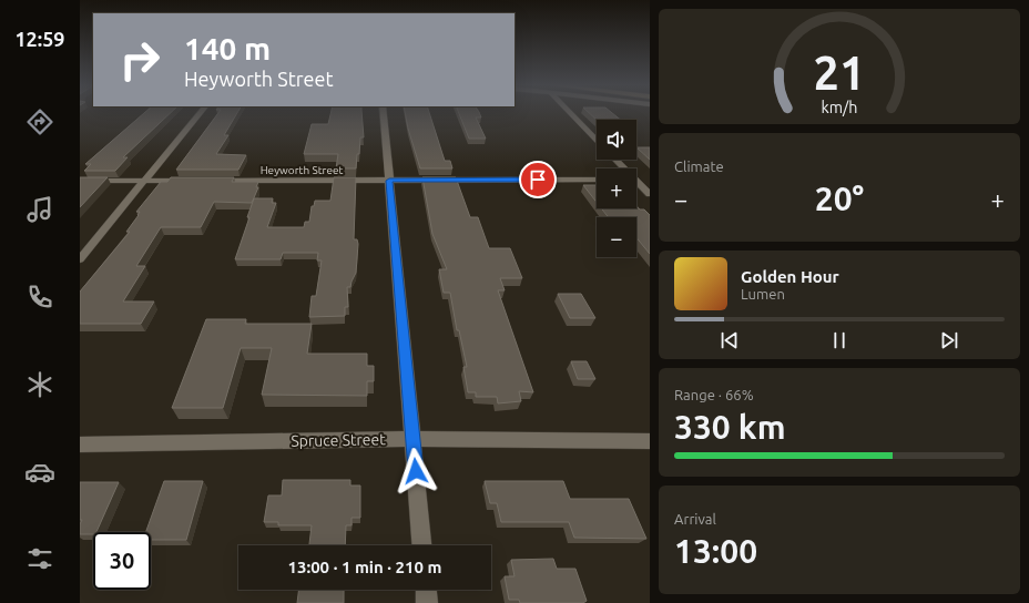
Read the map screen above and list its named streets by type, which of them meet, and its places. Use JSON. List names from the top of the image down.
{
  "streets": {
    "street": ["Heyworth Street", "Spruce Street"]
  },
  "page": {
    "tabs": "12:59",
    "turn": ["140 m", "Heyworth Street"],
    "map_buttons": ["+", "−"],
    "tile": [
      "Climate",
      ["Range · 66%", "330 km"],
      ["Arrival", "13:00"]
    ],
    "heat": ["−", "20°", "+"],
    "song": ["Golden Hour", "Lumen"],
    "limit": "30",
    "trip": "13:00 · 1 min · 210 m",
    "gauge": ["21", "km/h"]
  }
}
